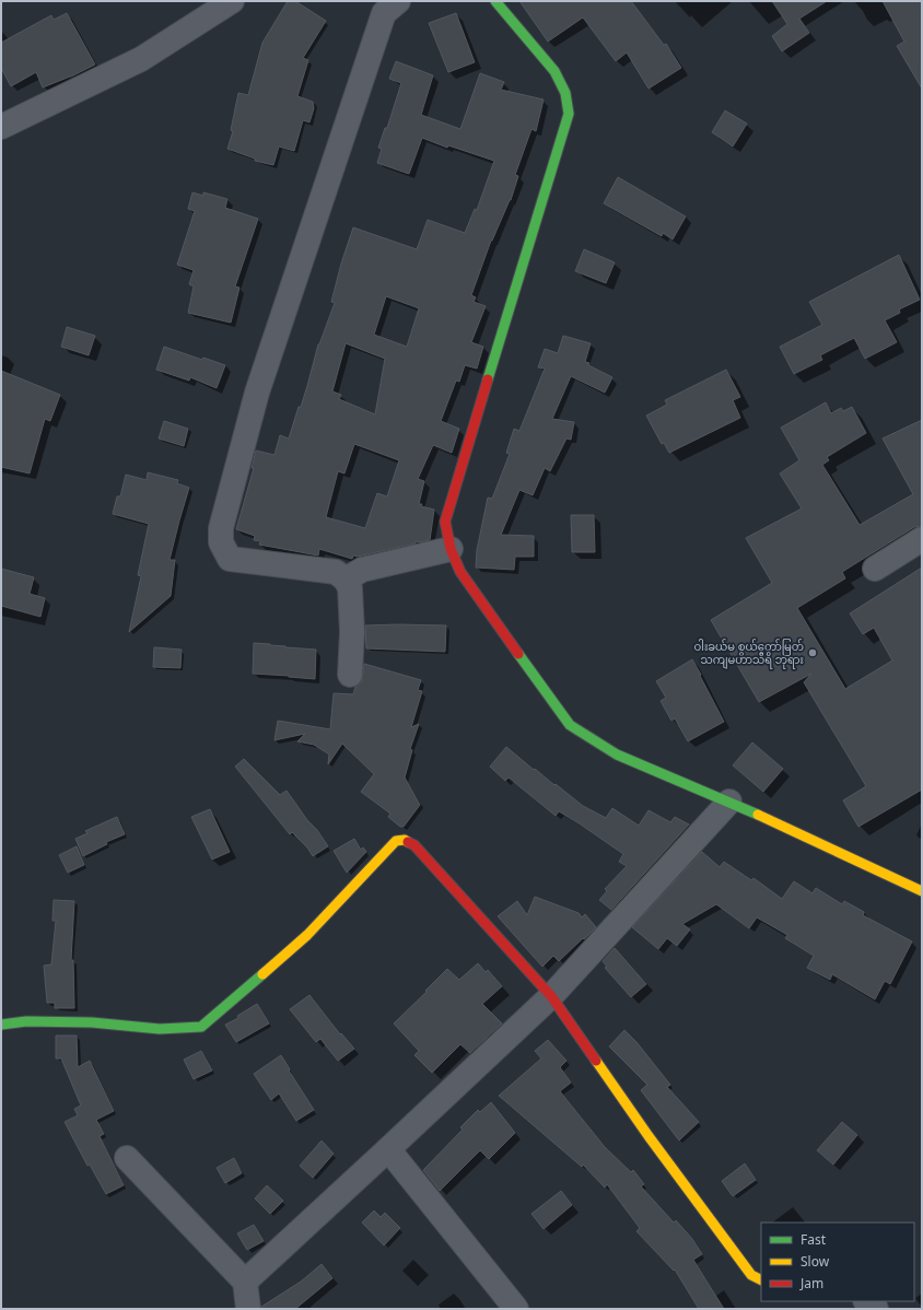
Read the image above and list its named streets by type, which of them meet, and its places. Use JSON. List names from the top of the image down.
{
  "places": ["ဝါးခယ်မ စွယ်တော်မြတ် သကျမဟာသီရိ ဘုရား"],
  "legend": ["Fast", "Slow", "Jam"]
}
